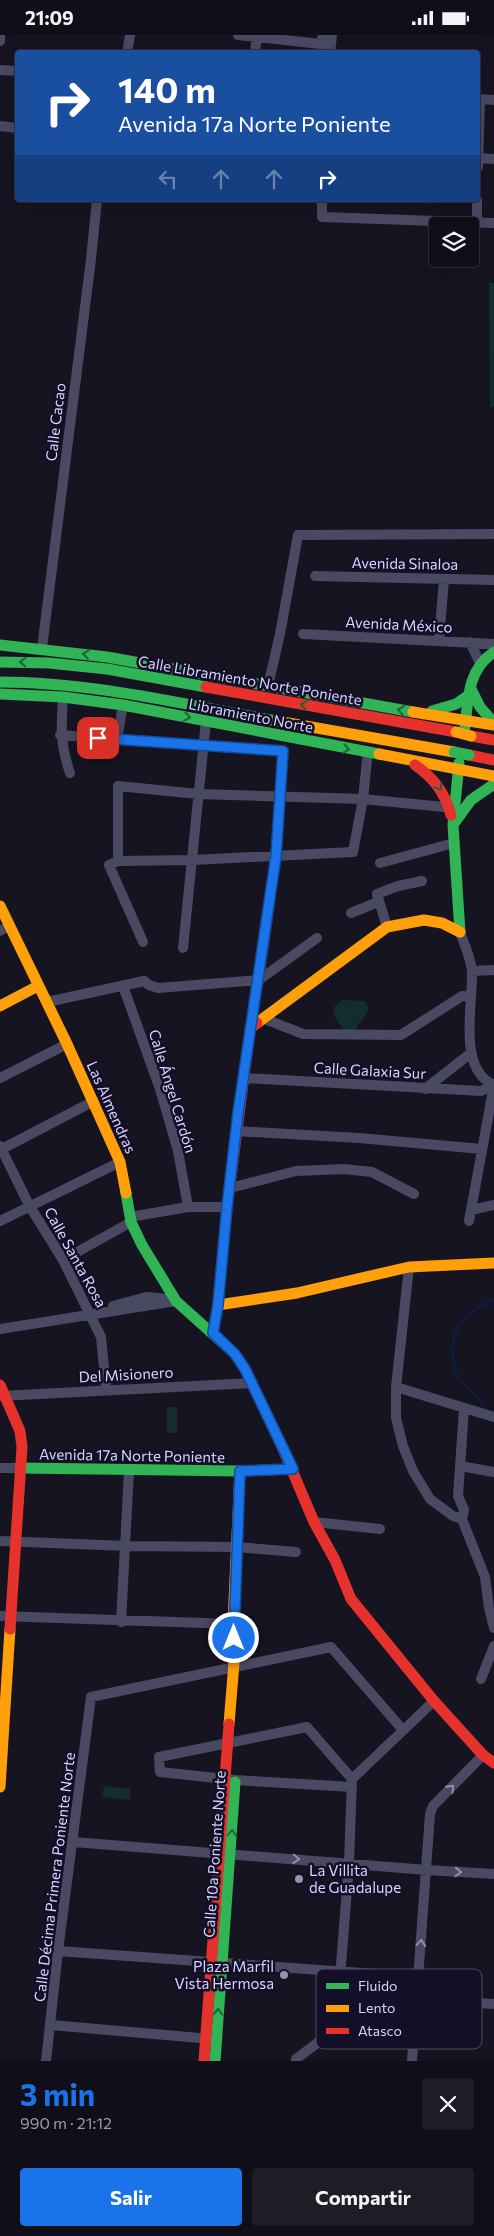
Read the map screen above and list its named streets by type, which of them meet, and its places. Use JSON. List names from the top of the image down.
{
  "streets": {
    "main road": [
      "Calle Libramiento Norte Poniente",
      "Libramiento Norte",
      "Las Almendras",
      "Avenida 17a Norte Poniente",
      "Calle 10a Poniente Norte"
    ],
    "street": [
      "Calle Cacao",
      "Avenida Sinaloa",
      "Avenida México",
      "Calle Galaxia Sur",
      "Calle Ángel Cardón",
      "Calle Santa Rosa",
      "Del Misionero",
      "Calle Décima Primera Poniente Norte"
    ]
  },
  "crossings": [
    ["Las Almendras", "Del Misionero"],
    ["Las Almendras", "Avenida 17a Norte Poniente"],
    ["Calle Santa Rosa", "Del Misionero"],
    ["Avenida 17a Norte Poniente", "Calle 10a Poniente Norte"],
    ["Calle 10a Poniente Norte", "Calle Décima Primera Poniente Norte"]
  ],
  "places": ["La Villita de Guadalupe", "Plaza Marfil Vista Hermosa"],
  "legend": ["Fluido", "Lento", "Atasco"],
  "page": {
    "status": "21:09",
    "turn": ["140 m", "Avenida 17a Norte Poniente"],
    "heading": ["3 min", "990 m · 21:12"],
    "buttons": ["Salir", "Compartir"]
  }
}
